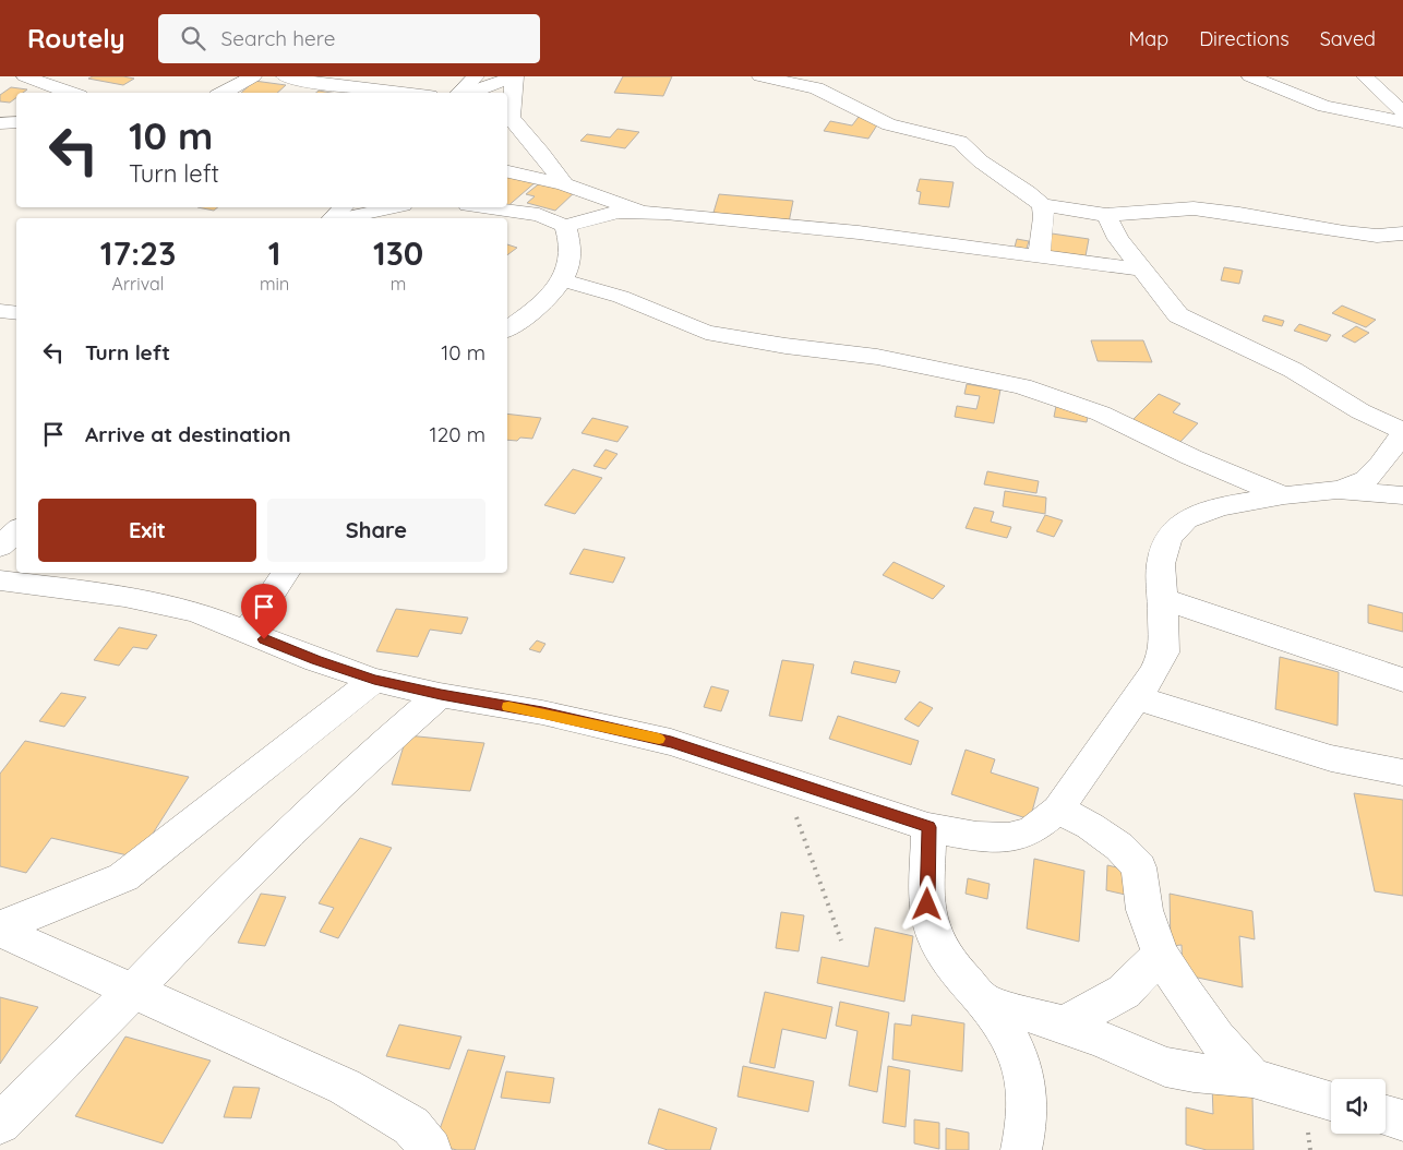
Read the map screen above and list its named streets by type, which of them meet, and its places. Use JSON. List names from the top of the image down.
{
  "page": {
    "header": "Routely",
    "search": "Search here",
    "nav": ["Map", "Directions", "Saved"],
    "turn": ["10 m", "Turn left"],
    "eta": [
      "17:23",
      "Arrival",
      "1",
      "min",
      "130",
      "m"
    ],
    "list": [
      {
        "name": "Turn left",
        "value": "10 m"
      },
      {
        "name": "Arrive at destination",
        "value": "120 m"
      }
    ],
    "buttons": ["Exit", "Share"]
  }
}
